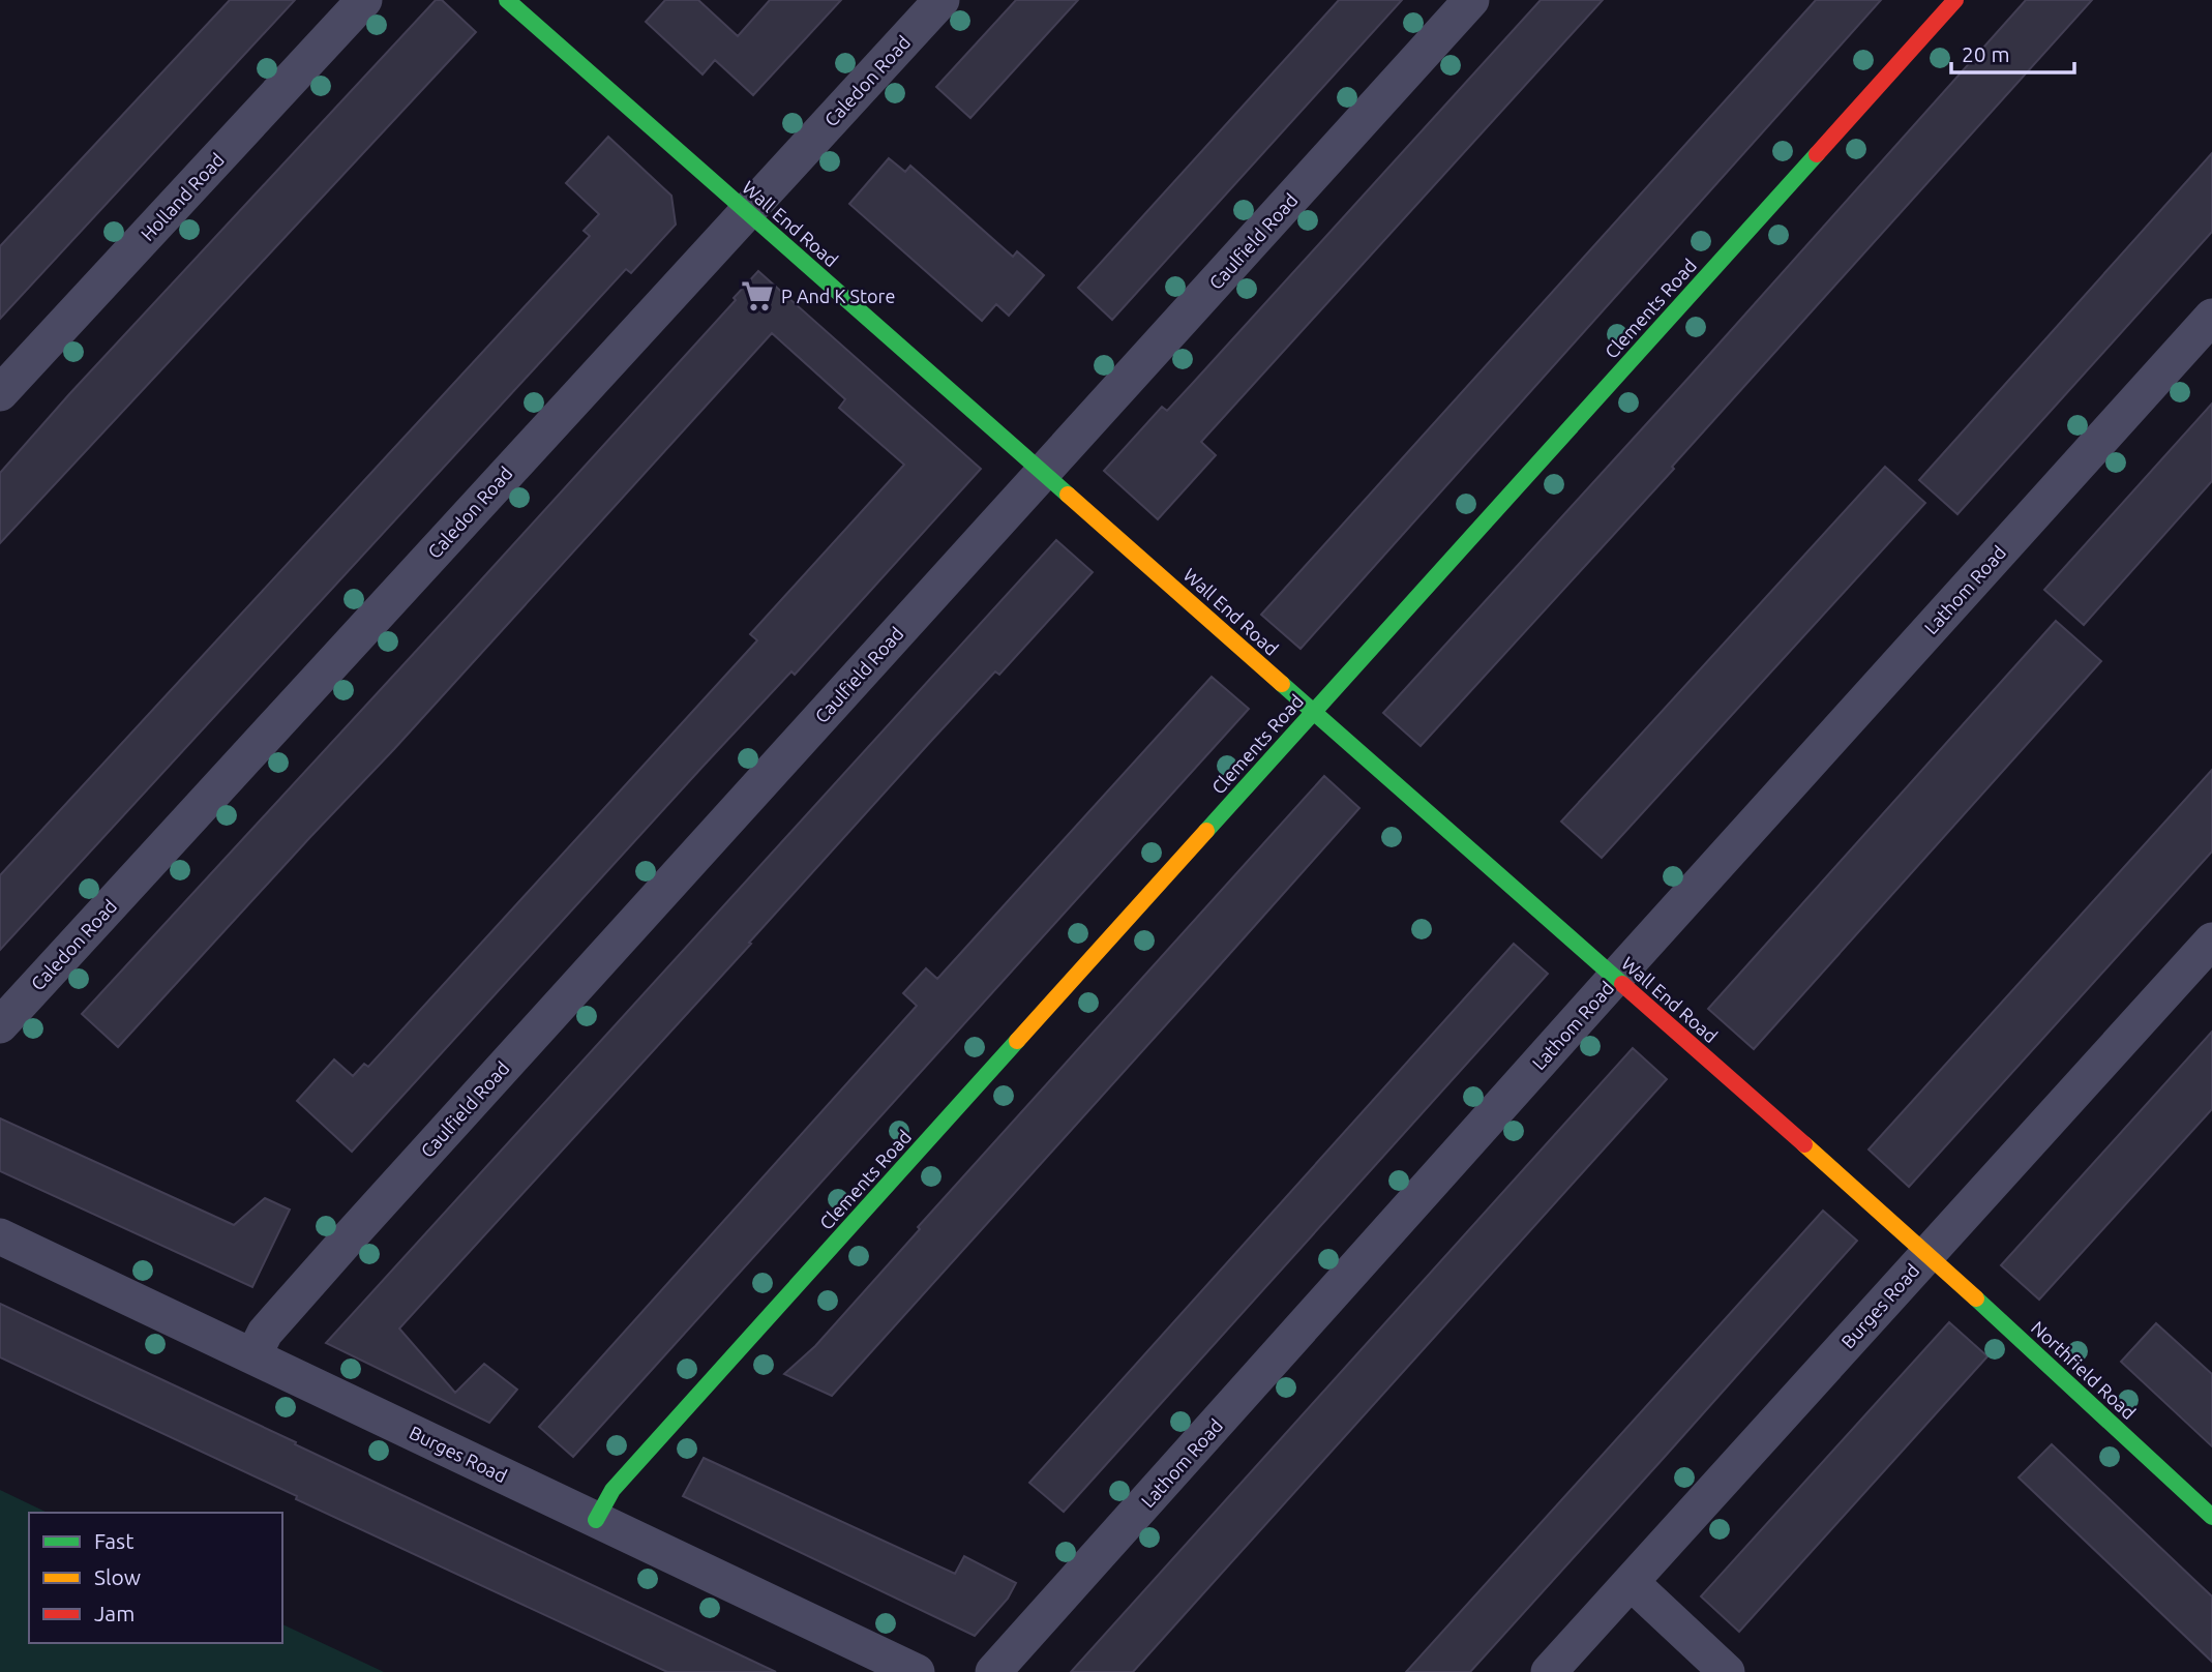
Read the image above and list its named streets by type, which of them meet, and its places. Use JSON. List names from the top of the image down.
{
  "streets": {
    "street": [
      "Caledon Road",
      "Holland Road",
      "Wall End Road",
      "Caulfield Road",
      "Clements Road",
      "Lathom Road",
      "Burges Road",
      "Northfield Road"
    ]
  },
  "crossings": [
    ["Caledon Road", "Wall End Road"],
    ["Wall End Road", "Caulfield Road"],
    ["Wall End Road", "Clements Road"],
    ["Wall End Road", "Lathom Road"],
    ["Wall End Road", "Burges Road"],
    ["Wall End Road", "Northfield Road"],
    ["Caulfield Road", "Burges Road"],
    ["Clements Road", "Burges Road"],
    ["Burges Road", "Northfield Road"]
  ],
  "places": {
    "supermarket": ["P And K Store"]
  },
  "legend": ["Fast", "Slow", "Jam"],
  "scale_bar": "20 m"
}
